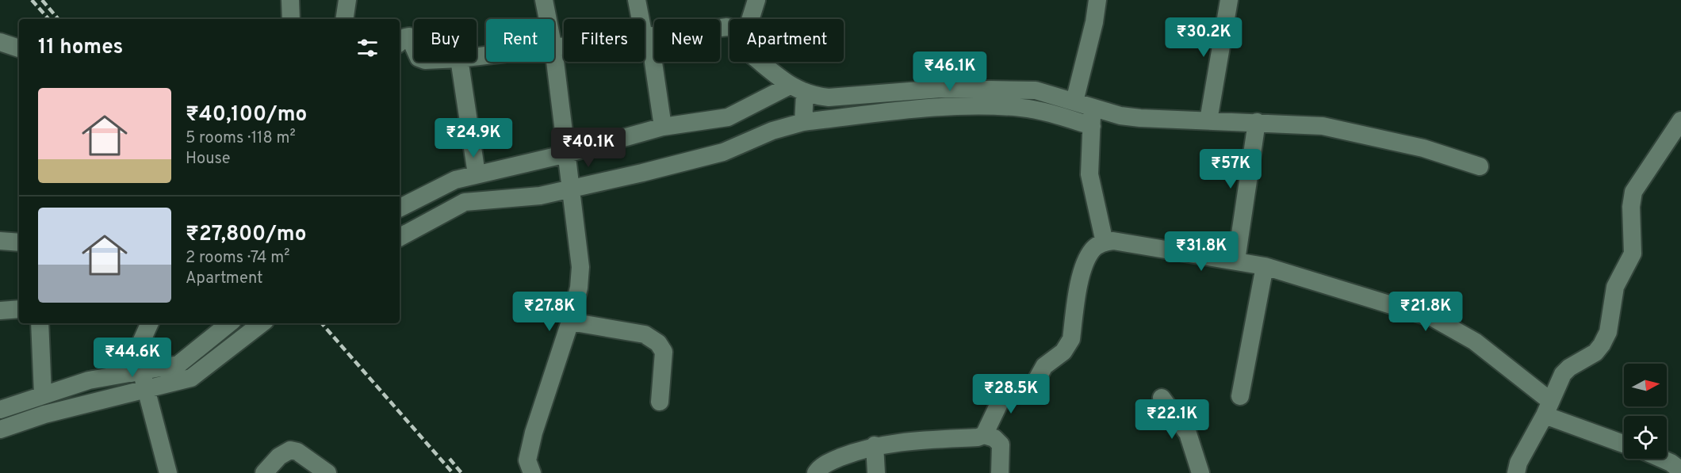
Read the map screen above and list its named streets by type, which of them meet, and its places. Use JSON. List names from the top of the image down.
{
  "north": "right",
  "page": {
    "price": [
      "₹30.2K",
      "₹46.1K",
      "₹24.9K",
      "₹40.1K",
      "₹57K",
      "₹31.8K",
      "₹27.8K",
      "₹21.8K",
      "₹44.6K",
      "₹28.5K",
      "₹22.1K"
    ],
    "chip": [
      "Buy",
      "Rent",
      "Filters",
      "New",
      "Apartment"
    ],
    "heading": "11 homes",
    "list": [
      {
        "name": "₹40,100/mo",
        "note": "5 rooms · 118 m² · House"
      },
      {
        "name": "₹27,800/mo",
        "note": "2 rooms · 74 m² · Apartment"
      }
    ]
  }
}
